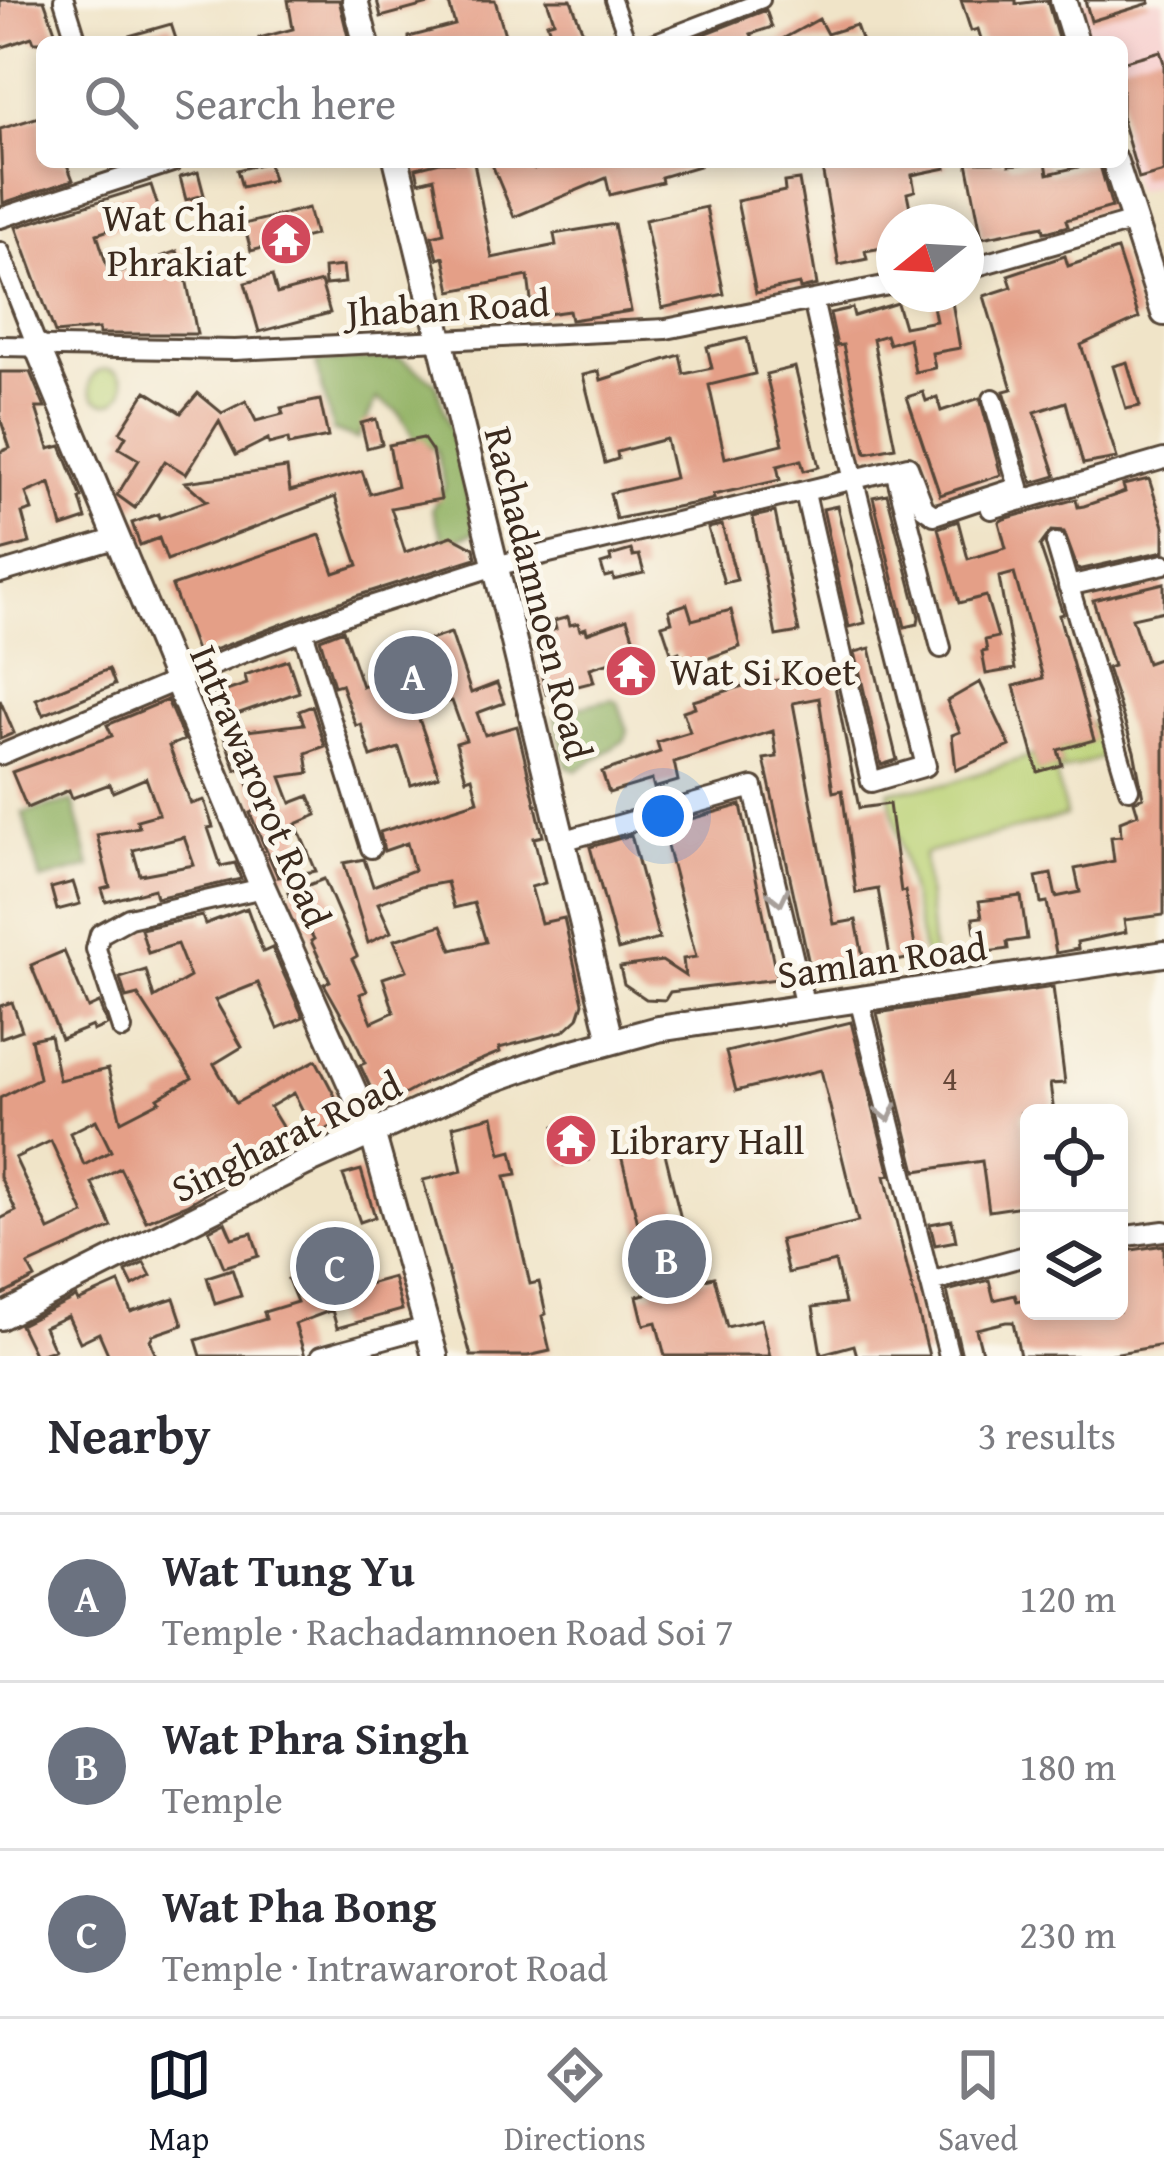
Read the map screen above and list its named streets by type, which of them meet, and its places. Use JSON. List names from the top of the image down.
{
  "streets": {
    "street": [
      "Jhaban Road",
      "Rachadamnoen Road",
      "Intrawarorot Road",
      "Samlan Road",
      "Singharat Road"
    ]
  },
  "crossings": [
    ["Jhaban Road", "Rachadamnoen Road"],
    ["Jhaban Road", "Intrawarorot Road"],
    ["Rachadamnoen Road", "Samlan Road"],
    ["Rachadamnoen Road", "Singharat Road"],
    ["Intrawarorot Road", "Singharat Road"],
    ["Samlan Road", "Singharat Road"]
  ],
  "places": {
    "temple": ["Wat Chai Phrakiat", "Wat Si Koet", "Library Hall"]
  },
  "house_numbers": ["4"],
  "north": "left",
  "page": {
    "search": "Search here",
    "pins": ["A", "B", "C"],
    "heading": ["Nearby", "3 results"],
    "list": [
      {
        "mark": "A",
        "name": "Wat Tung Yu",
        "note": "Temple · Rachadamnoen Road Soi 7",
        "value": "120 m"
      },
      {
        "mark": "B",
        "name": "Wat Phra Singh",
        "note": "Temple",
        "value": "180 m"
      },
      {
        "mark": "C",
        "name": "Wat Pha Bong",
        "note": "Temple · Intrawarorot Road",
        "value": "230 m"
      }
    ],
    "nav": ["Map", "Directions", "Saved"]
  }
}
